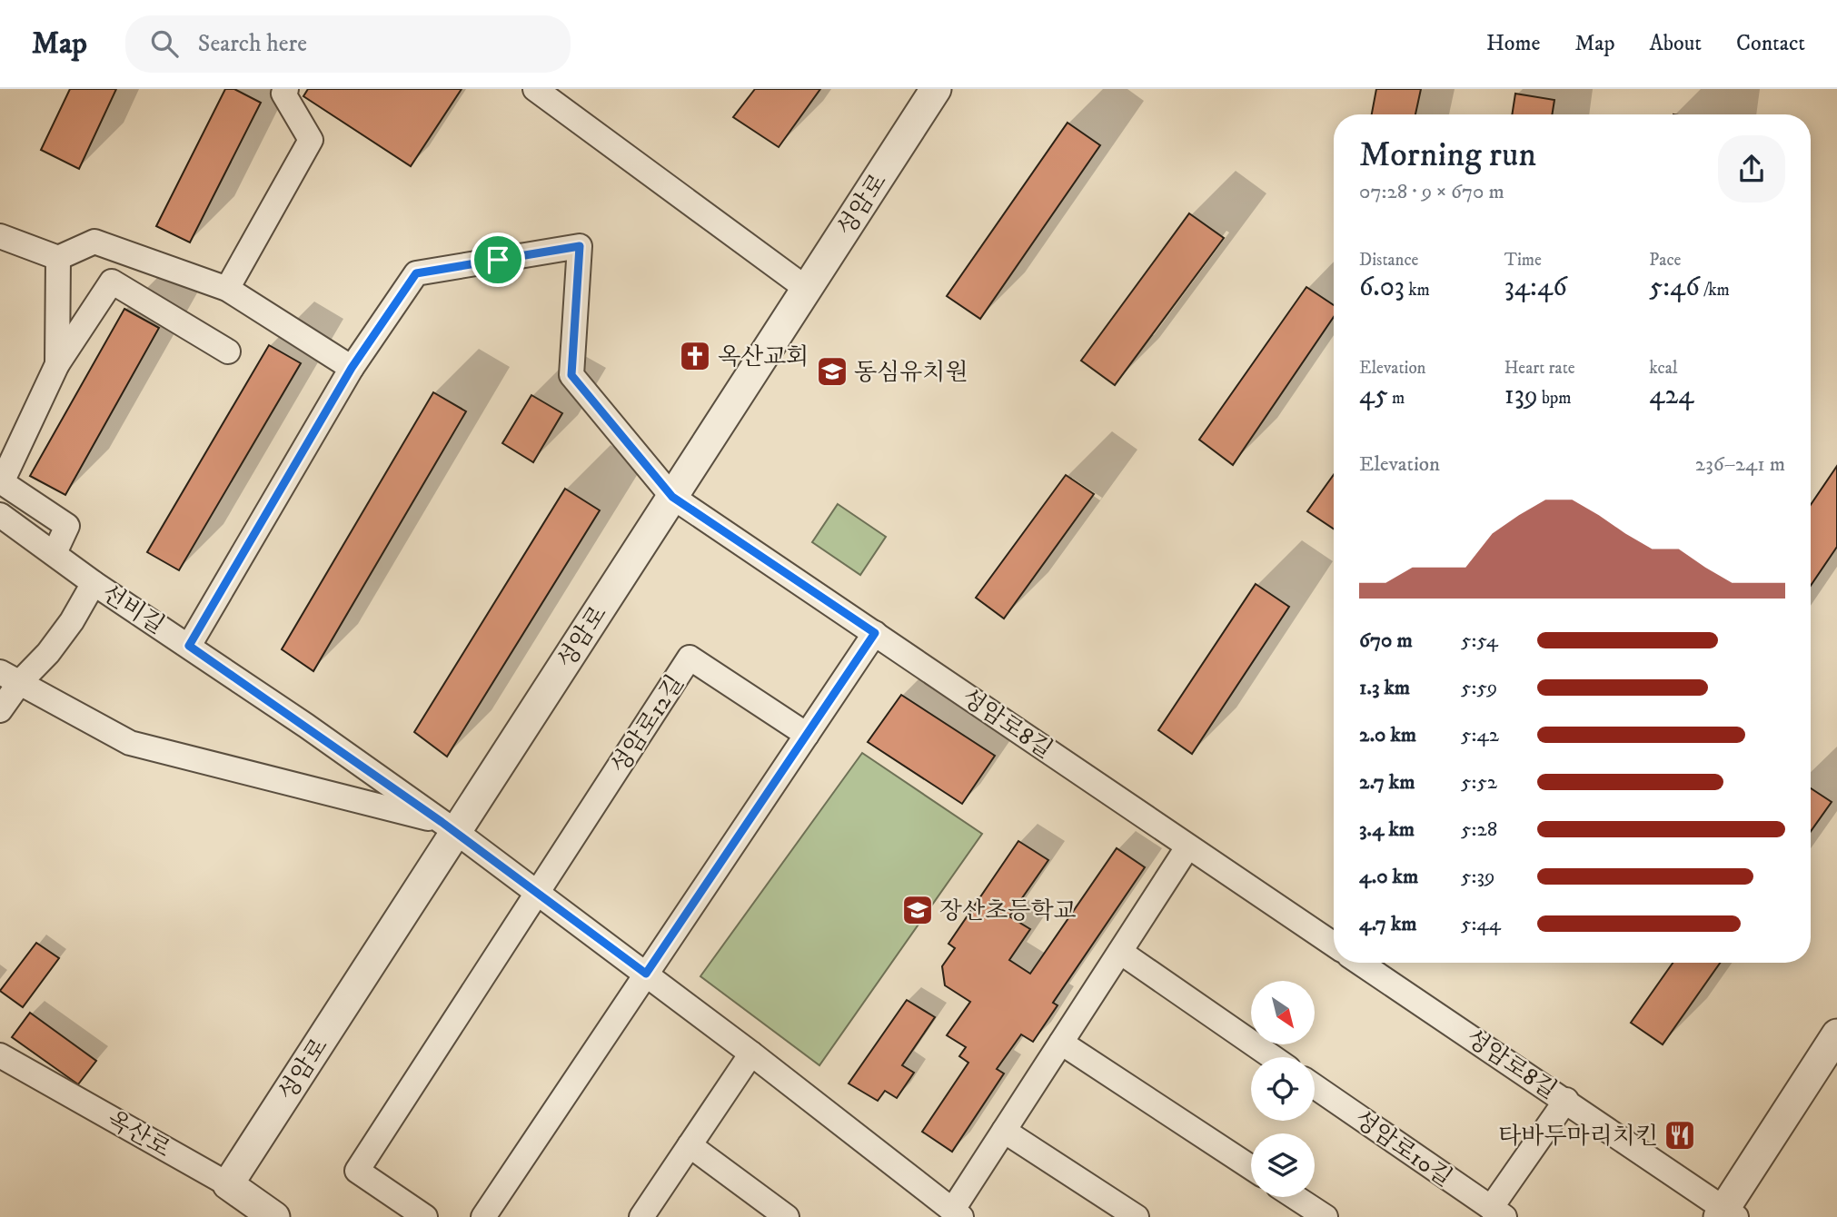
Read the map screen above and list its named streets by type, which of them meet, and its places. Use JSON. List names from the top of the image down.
{
  "streets": {
    "street": [
      "성암로",
      "선비길",
      "성암로8길",
      "성암로12길",
      "옥산로",
      "성암로10길"
    ]
  },
  "crossings": [
    ["성암로", "선비길"],
    ["성암로", "성암로8길"],
    ["성암로", "옥산로"]
  ],
  "places": {
    "church": ["옥산교회"],
    "school or university": ["동심유치원", "장산초등학교"],
    "restaurant": ["타바두마리치킨"]
  },
  "north": "bottom right",
  "page": {
    "header": "Map",
    "search": "Search here",
    "nav": [
      "Home",
      "Map",
      "About",
      "Contact"
    ],
    "heading": ["Morning run", "07:28 · 9 × 670 m"],
    "stats": [
      ["Distance", "6.03 km"],
      ["Time", "34:46"],
      ["Pace", "5:46 /km"],
      ["Elevation", "45 m"],
      ["Heart rate", "139 bpm"],
      ["kcal", "424"]
    ],
    "chart": ["Elevation", "236–241 m"],
    "list": [
      {
        "name": "670 m",
        "note": "5:54"
      },
      {
        "name": "1.3 km",
        "note": "5:59"
      },
      {
        "name": "2.0 km",
        "note": "5:42"
      },
      {
        "name": "2.7 km",
        "note": "5:52"
      },
      {
        "name": "3.4 km",
        "note": "5:28"
      },
      {
        "name": "4.0 km",
        "note": "5:39"
      },
      {
        "name": "4.7 km",
        "note": "5:44"
      }
    ]
  }
}
